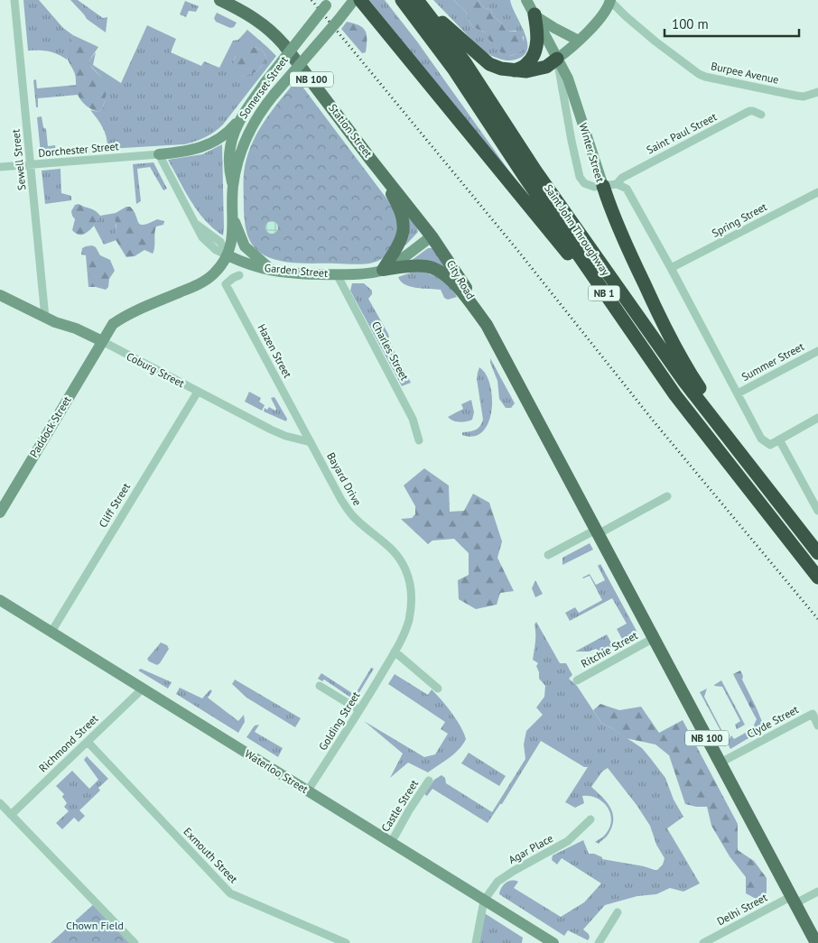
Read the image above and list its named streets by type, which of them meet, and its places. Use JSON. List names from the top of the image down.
{
  "streets": {
    "highway": ["Saint John Throughway", "NB 1"],
    "main road": ["NB 100", "Station Street", "City Road"],
    "street": [
      "Burpee Avenue",
      "Somerset Street",
      "Saint Paul Street",
      "Dorchester Street",
      "Winter Street",
      "Sewell Street",
      "Spring Street",
      "Garden Street",
      "Hazen Street",
      "Charles Street",
      "Summer Street",
      "Coburg Street",
      "Paddock Street",
      "Bayard Drive",
      "Cliff Street",
      "Ritchie Street",
      "Golding Street",
      "Clyde Street",
      "Richmond Street",
      "Waterloo Street",
      "Castle Street",
      "Agar Place",
      "Exmouth Street",
      "Delhi Street"
    ]
  },
  "crossings": [
    ["NB 100", "City Road"],
    ["NB 100", "Ritchie Street"],
    ["NB 100", "Clyde Street"],
    ["NB 100", "Delhi Street"],
    ["Somerset Street", "Garden Street"],
    ["Station Street", "Garden Street"],
    ["Station Street", "City Road"],
    ["Saint Paul Street", "Winter Street"],
    ["Dorchester Street", "Sewell Street"],
    ["Sewell Street", "Coburg Street"],
    ["Garden Street", "City Road"],
    ["Garden Street", "Charles Street"],
    ["Hazen Street", "Coburg Street"],
    ["Hazen Street", "Bayard Drive"],
    ["Coburg Street", "Paddock Street"],
    ["Coburg Street", "Bayard Drive"],
    ["Coburg Street", "Cliff Street"],
    ["Bayard Drive", "Golding Street"],
    ["Cliff Street", "Waterloo Street"],
    ["Golding Street", "Waterloo Street"],
    ["Richmond Street", "Waterloo Street"],
    ["Richmond Street", "Exmouth Street"],
    ["Waterloo Street", "Castle Street"],
    ["Waterloo Street", "Agar Place"]
  ],
  "parks": ["Chown Field"],
  "scale_bar": "100 m"
}
